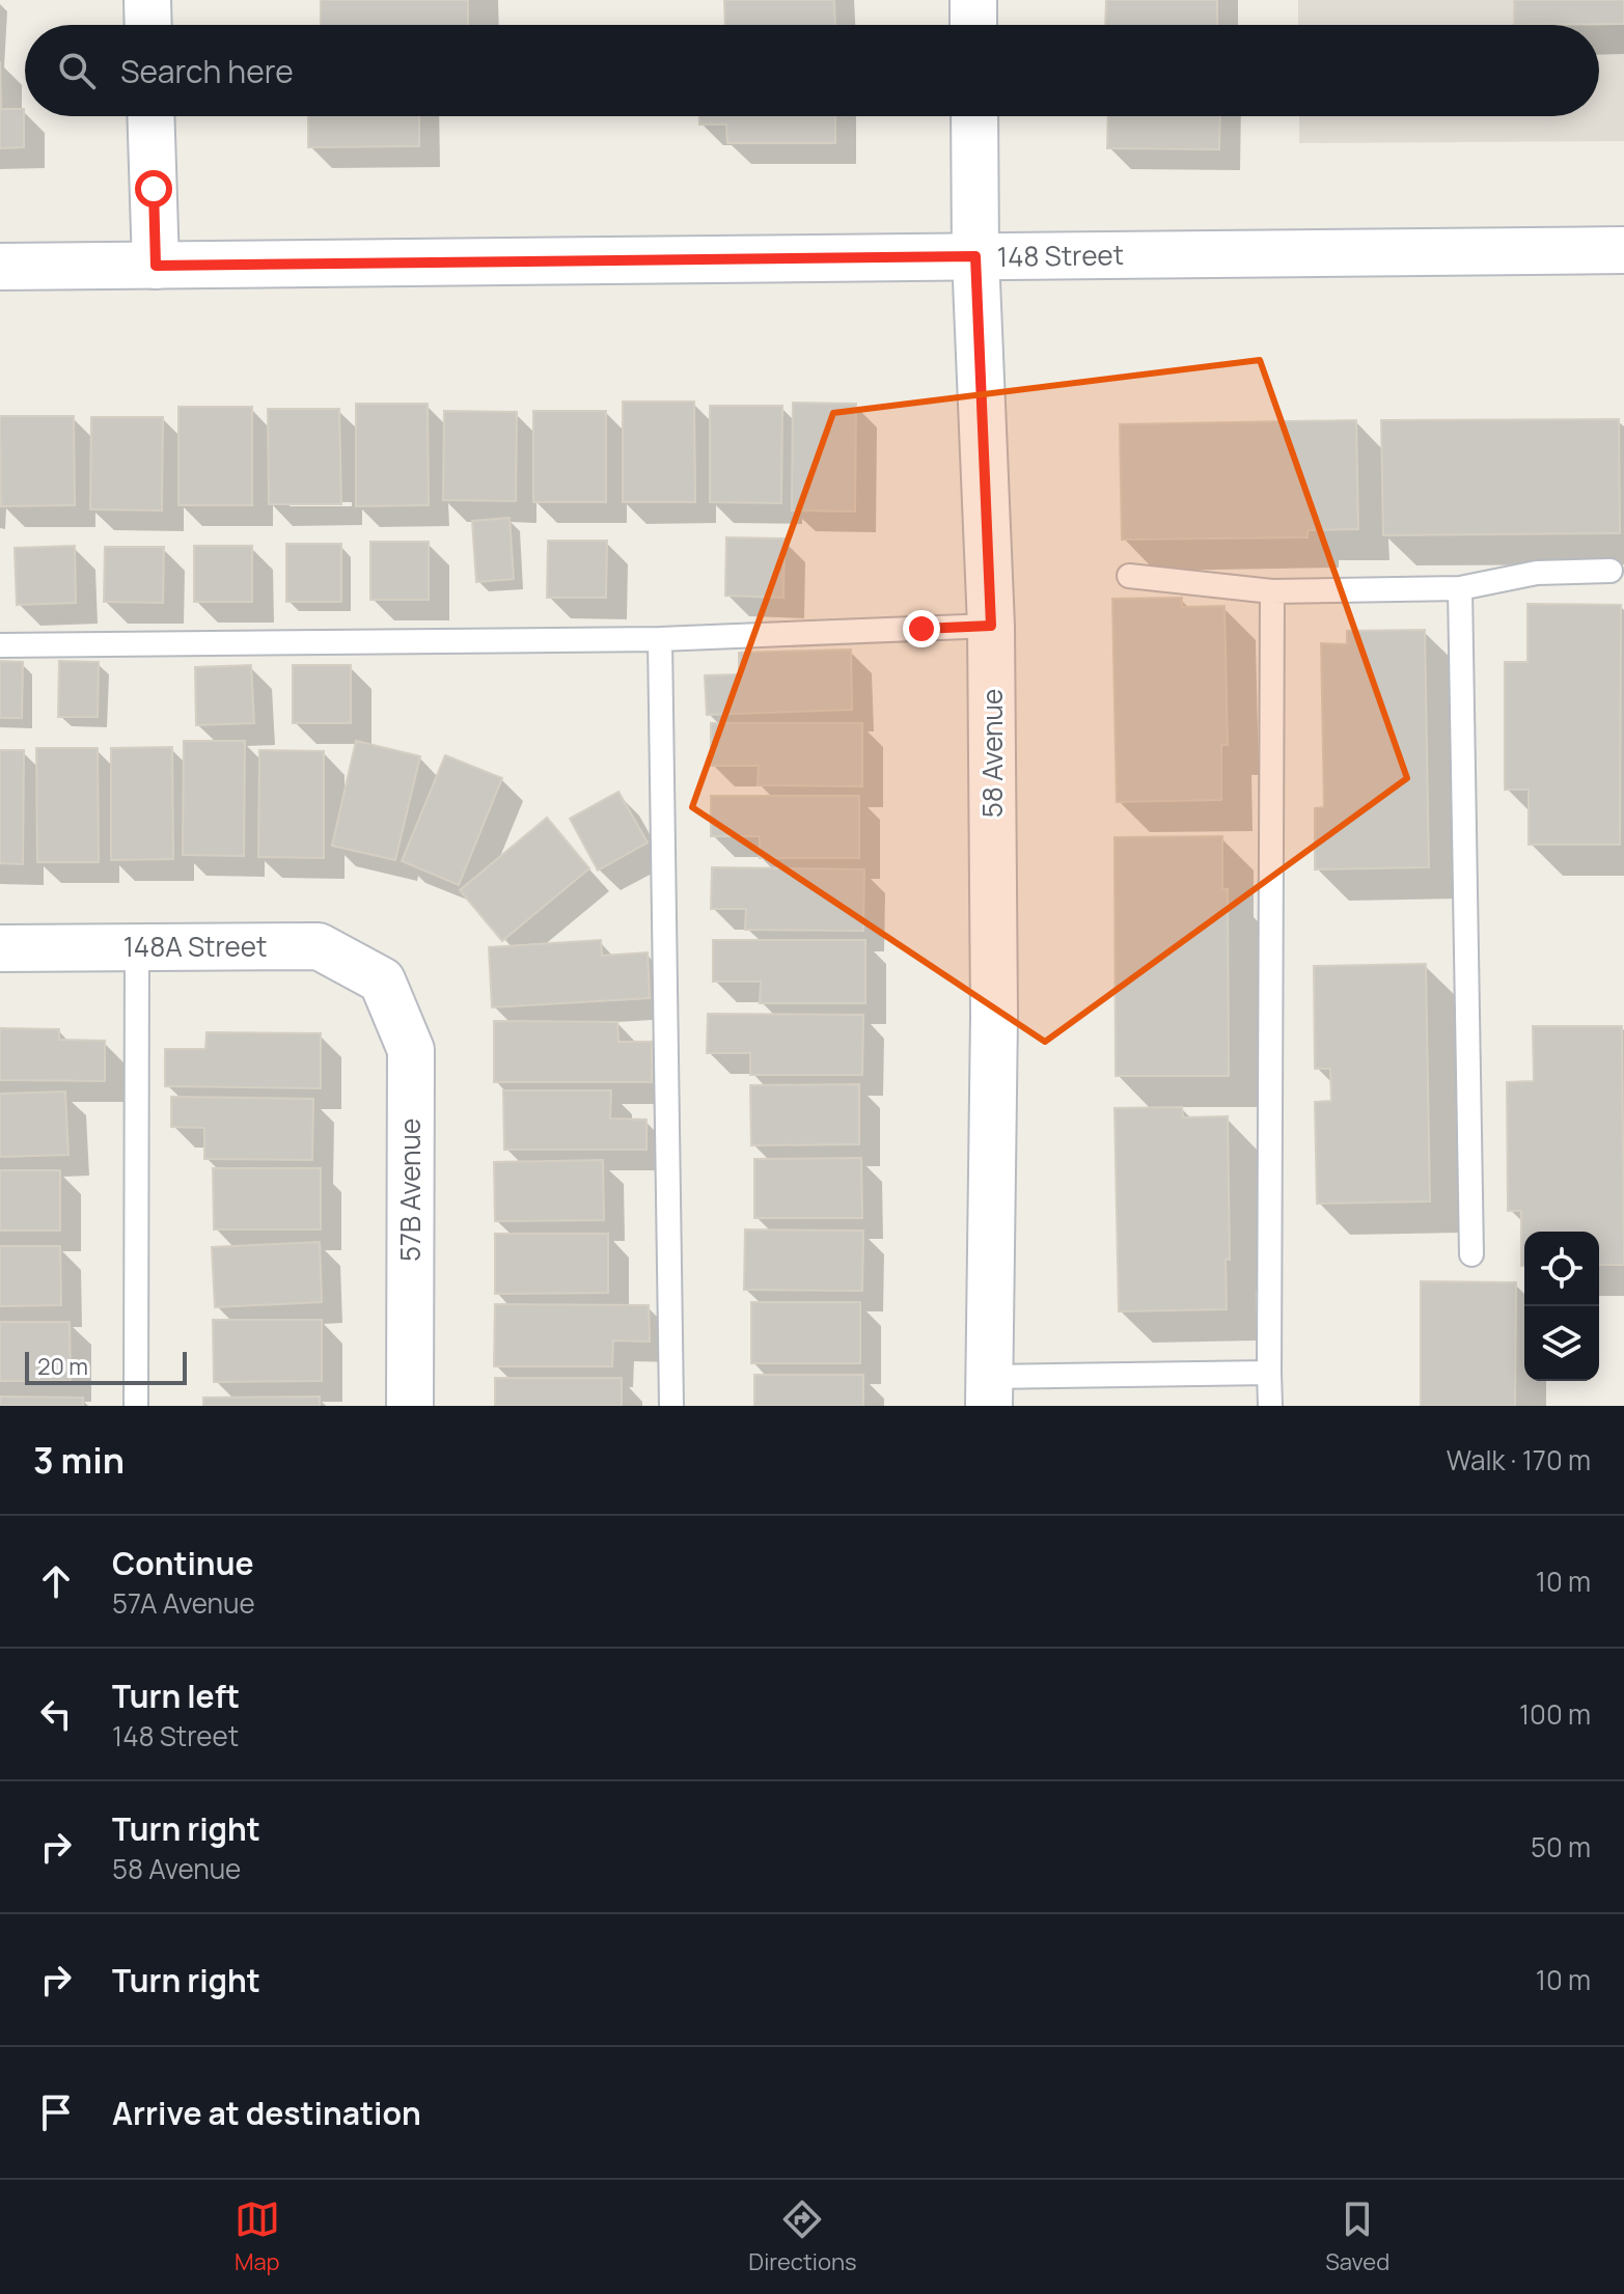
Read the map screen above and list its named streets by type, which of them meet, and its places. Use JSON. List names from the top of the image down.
{
  "streets": {
    "street": [
      "148 Street",
      "58 Avenue",
      "148A Street",
      "57B Avenue"
    ]
  },
  "crossings": [
    ["148 Street", "58 Avenue"],
    ["148A Street", "57B Avenue"]
  ],
  "scale_bar": "20 m",
  "page": {
    "search": "Search here",
    "scale": "20 m",
    "heading": ["3 min", "Walk · 170 m"],
    "list": [
      ["Continue", "57A Avenue", "10 m"],
      ["Turn left", "148 Street", "100 m"],
      ["Turn right", "58 Avenue", "50 m"],
      ["Turn right", "10 m"],
      "Arrive at destination"
    ],
    "nav": ["Map", "Directions", "Saved"]
  }
}
